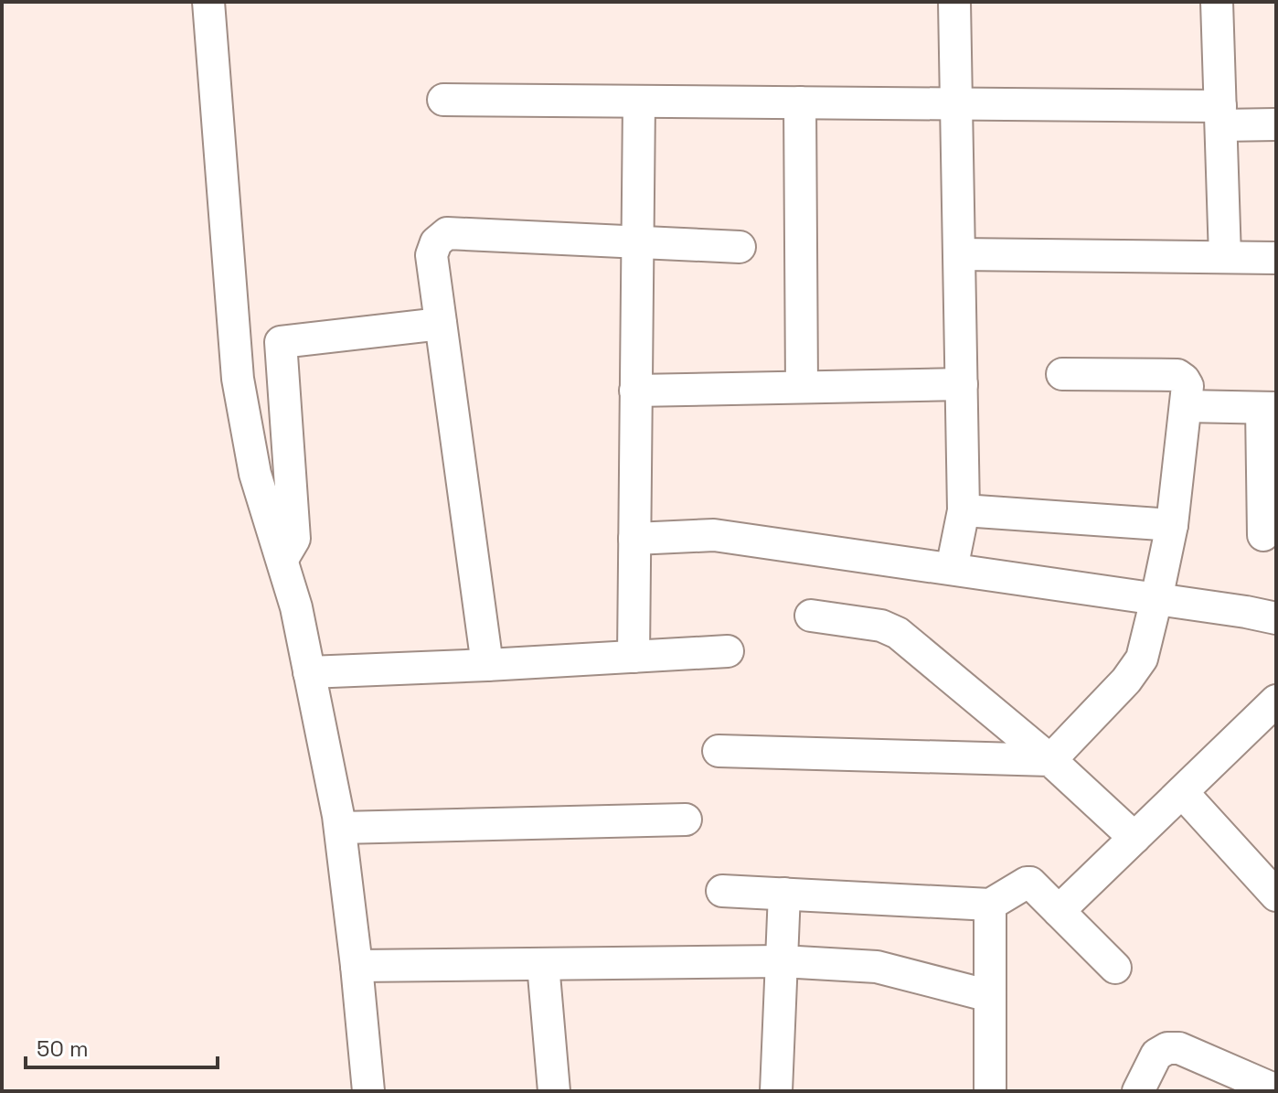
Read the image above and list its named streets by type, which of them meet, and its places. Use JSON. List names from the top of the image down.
{
  "scale_bar": "50 m"
}
